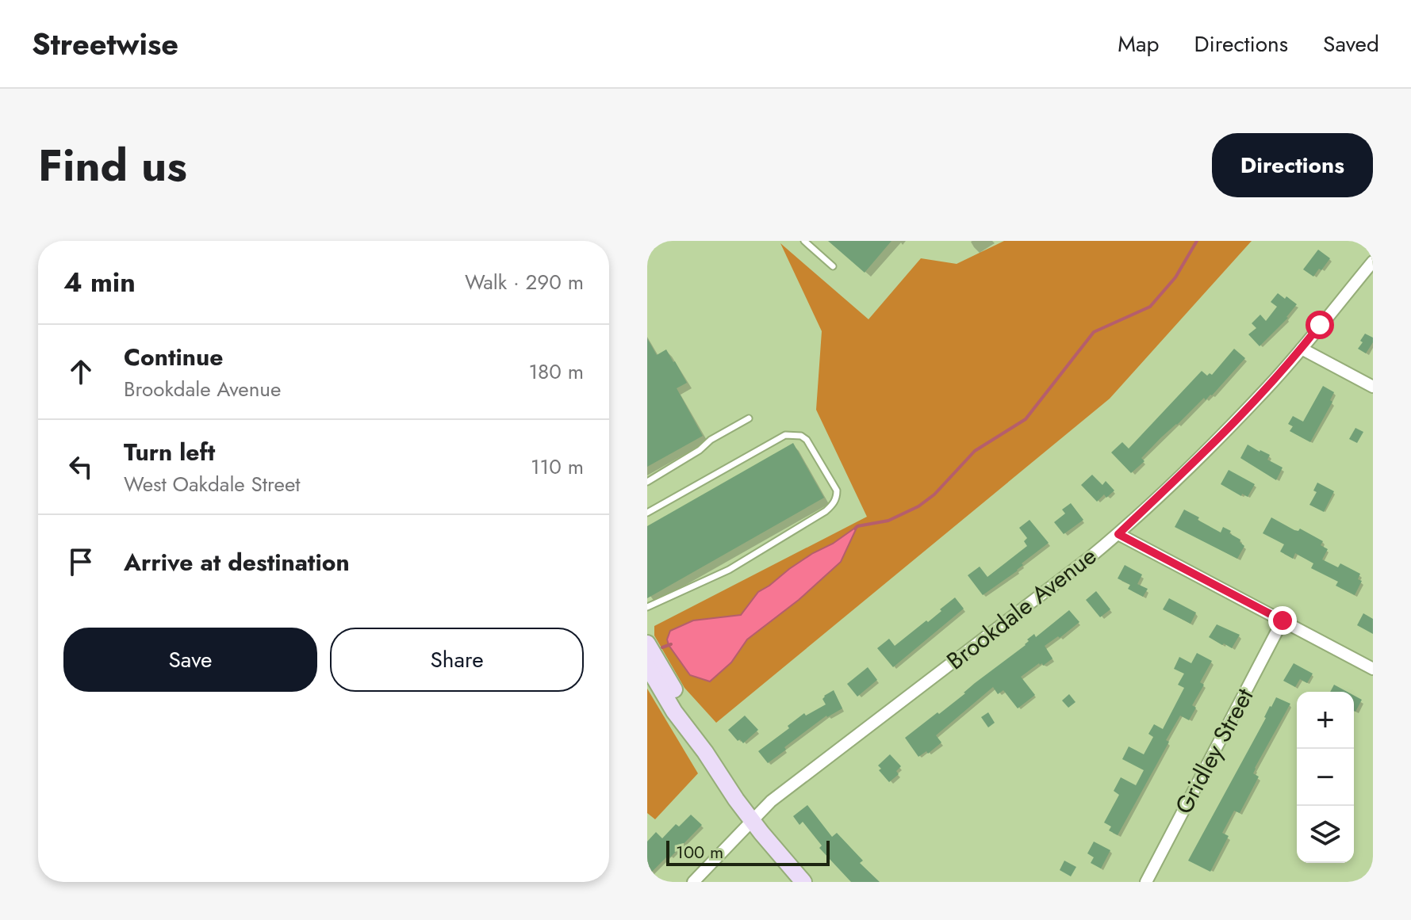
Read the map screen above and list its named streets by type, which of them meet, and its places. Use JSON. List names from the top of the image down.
{
  "streets": {
    "street": ["Brookdale Avenue", "Gridley Street"]
  },
  "scale_bar": "100 m",
  "page": {
    "header": "Streetwise",
    "nav": ["Map", "Directions", "Saved"],
    "title": "Find us",
    "buttons": [
      "Directions",
      ["Save", "Share"]
    ],
    "heading": ["4 min", "Walk · 290 m"],
    "list": [
      ["Continue", "Brookdale Avenue", "180 m"],
      ["Turn left", "West Oakdale Street", "110 m"],
      "Arrive at destination"
    ],
    "map_buttons": ["+", "−"],
    "scale": "100 m"
  }
}
